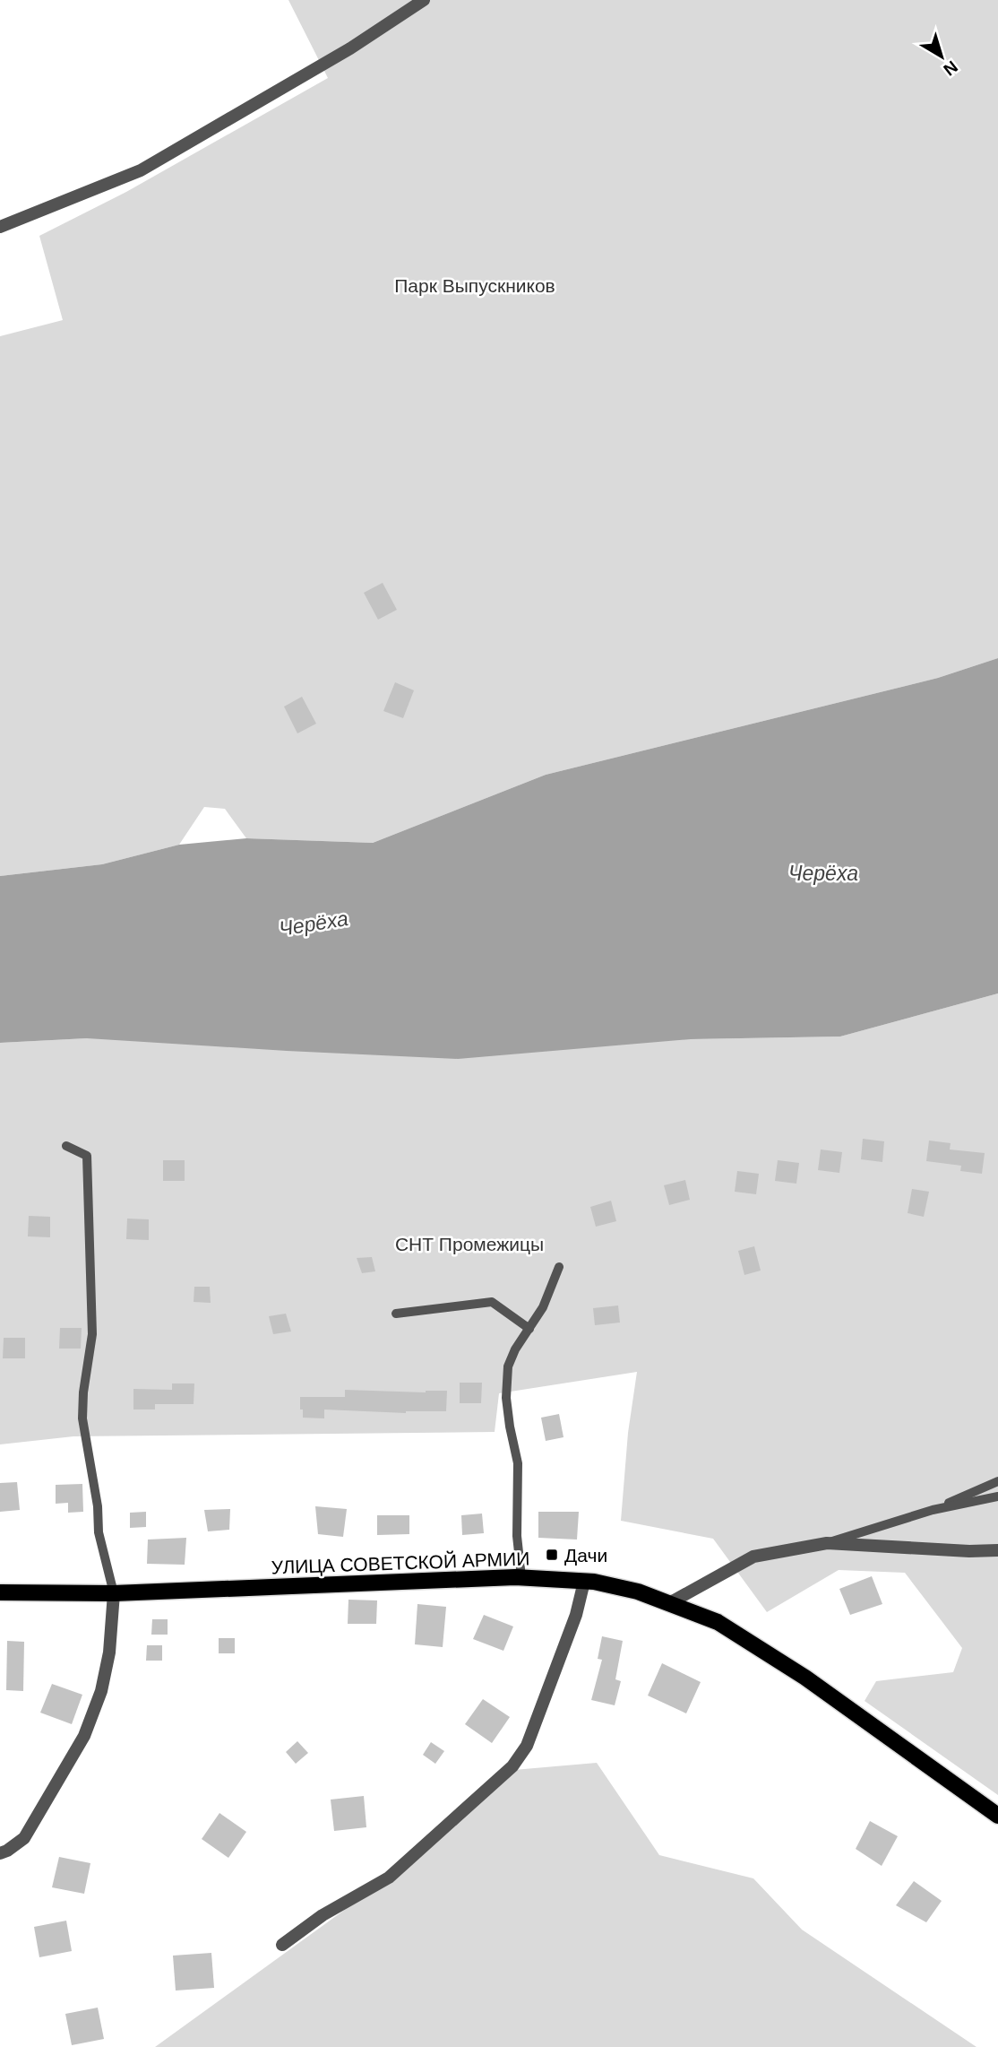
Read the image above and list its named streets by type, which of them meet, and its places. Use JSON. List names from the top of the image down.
{
  "streets": {
    "main road": ["УЛИЦА СОВЕТСКОЙ АРМИИ"]
  },
  "water": ["Черёха"],
  "parks": ["Парк Выпускников", "СНТ Промежицы"],
  "places": {
    "transit": ["Дачи"]
  },
  "north": "bottom right"
}
